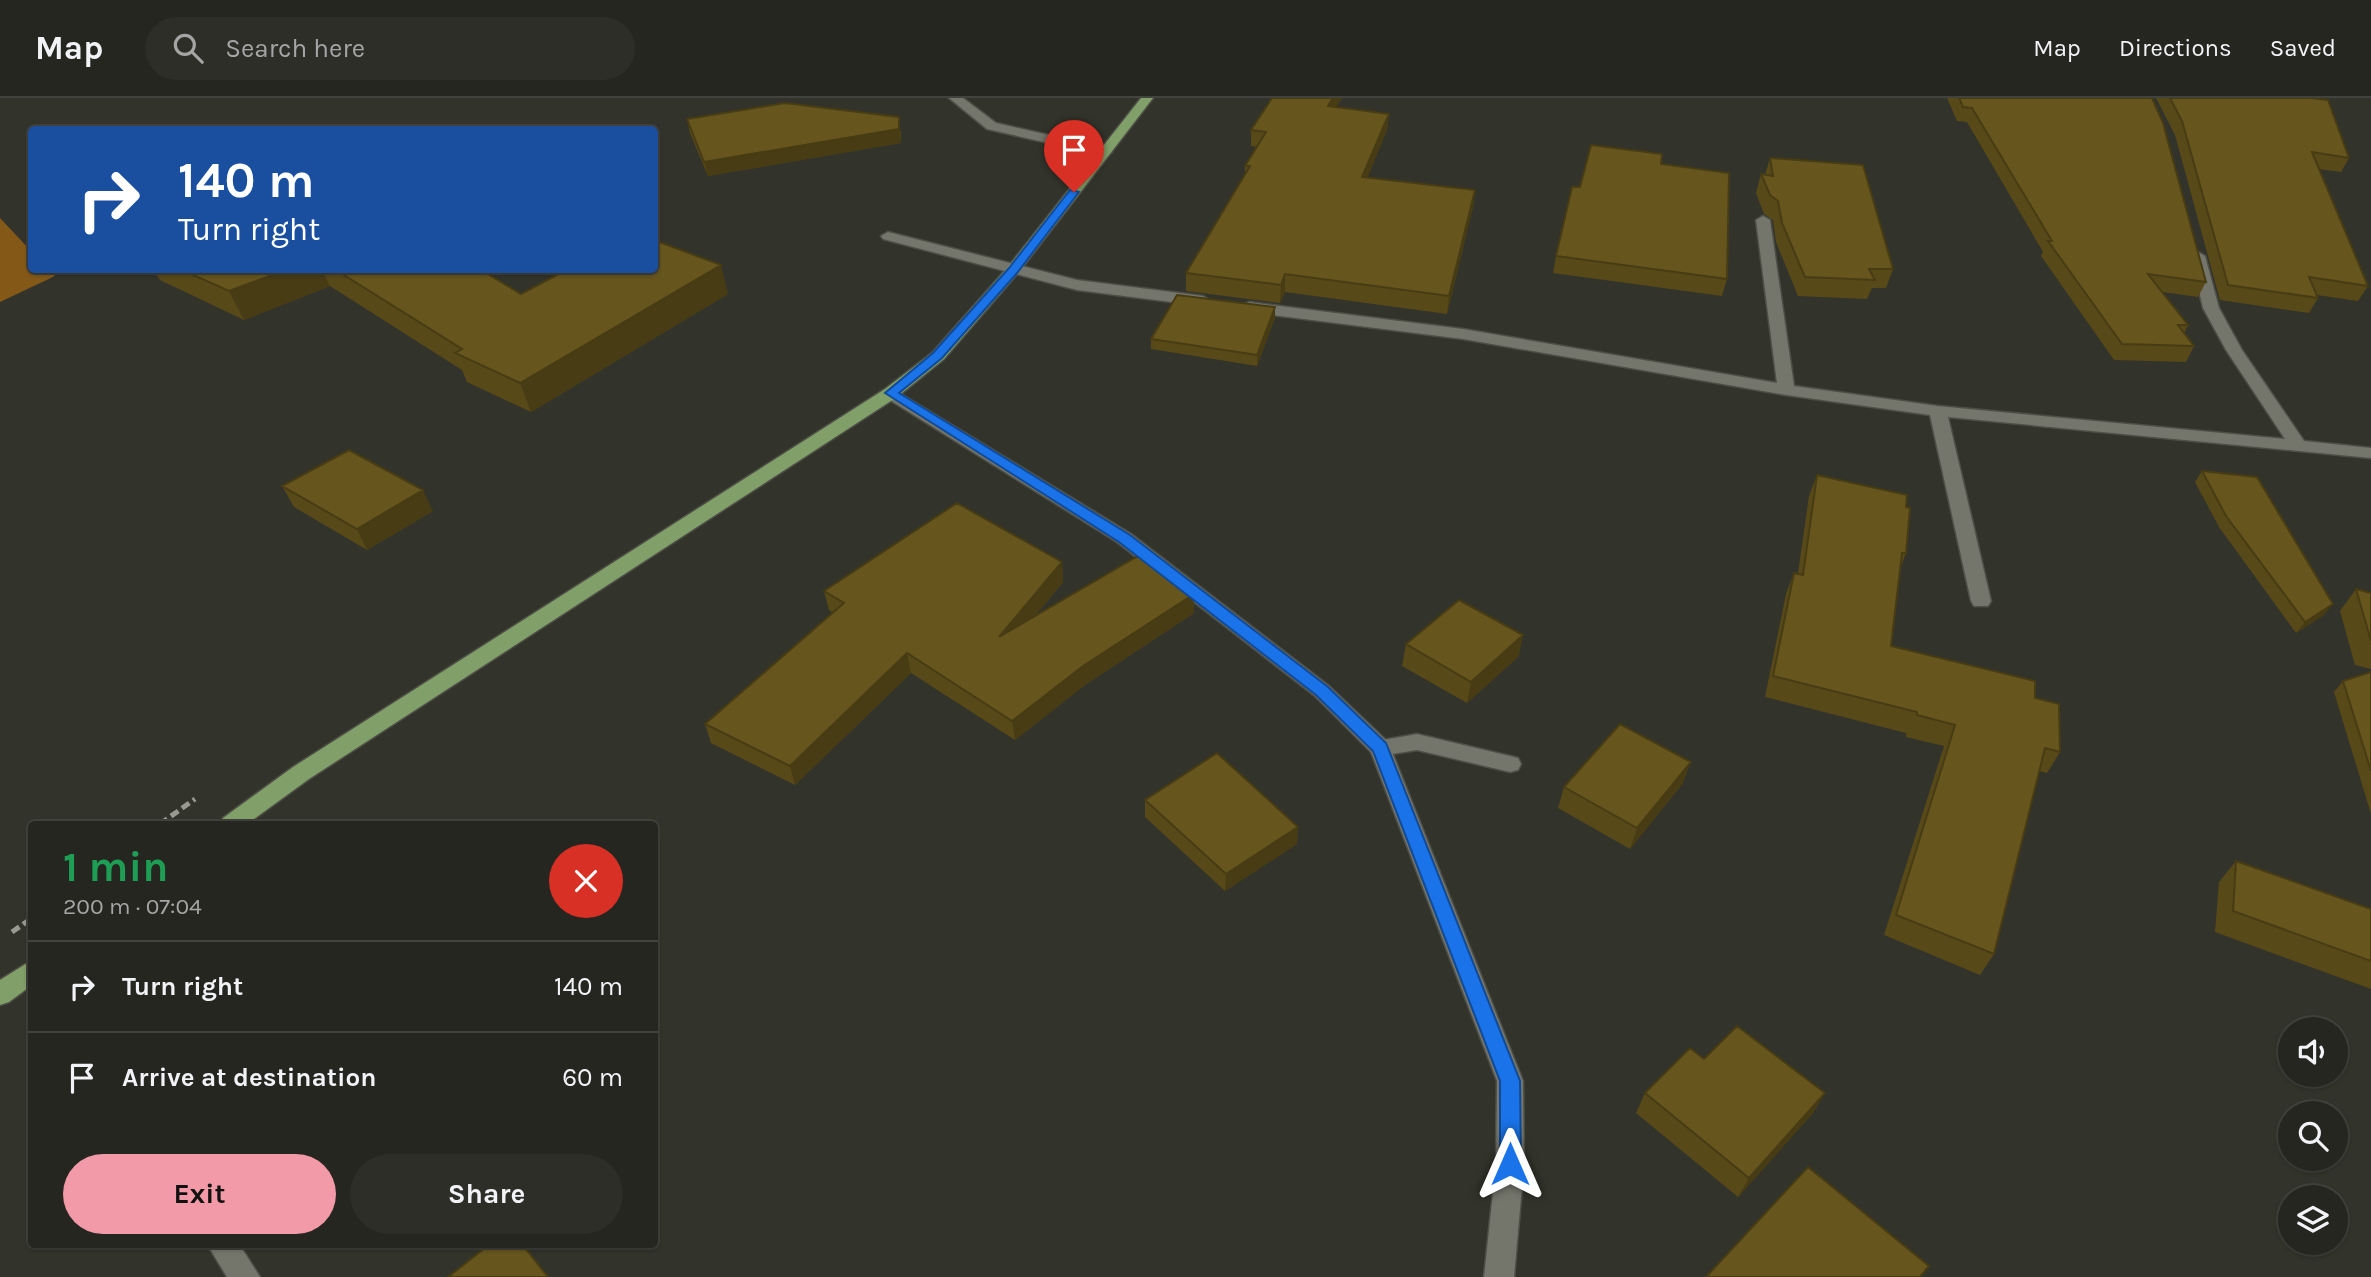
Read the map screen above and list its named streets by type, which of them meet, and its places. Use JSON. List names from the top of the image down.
{
  "page": {
    "header": "Map",
    "search": "Search here",
    "nav": ["Map", "Directions", "Saved"],
    "turn": ["140 m", "Turn right"],
    "heading": ["1 min", "200 m · 07:04"],
    "list": [
      {
        "name": "Turn right",
        "value": "140 m"
      },
      {
        "name": "Arrive at destination",
        "value": "60 m"
      }
    ],
    "buttons": ["Exit", "Share"]
  }
}
